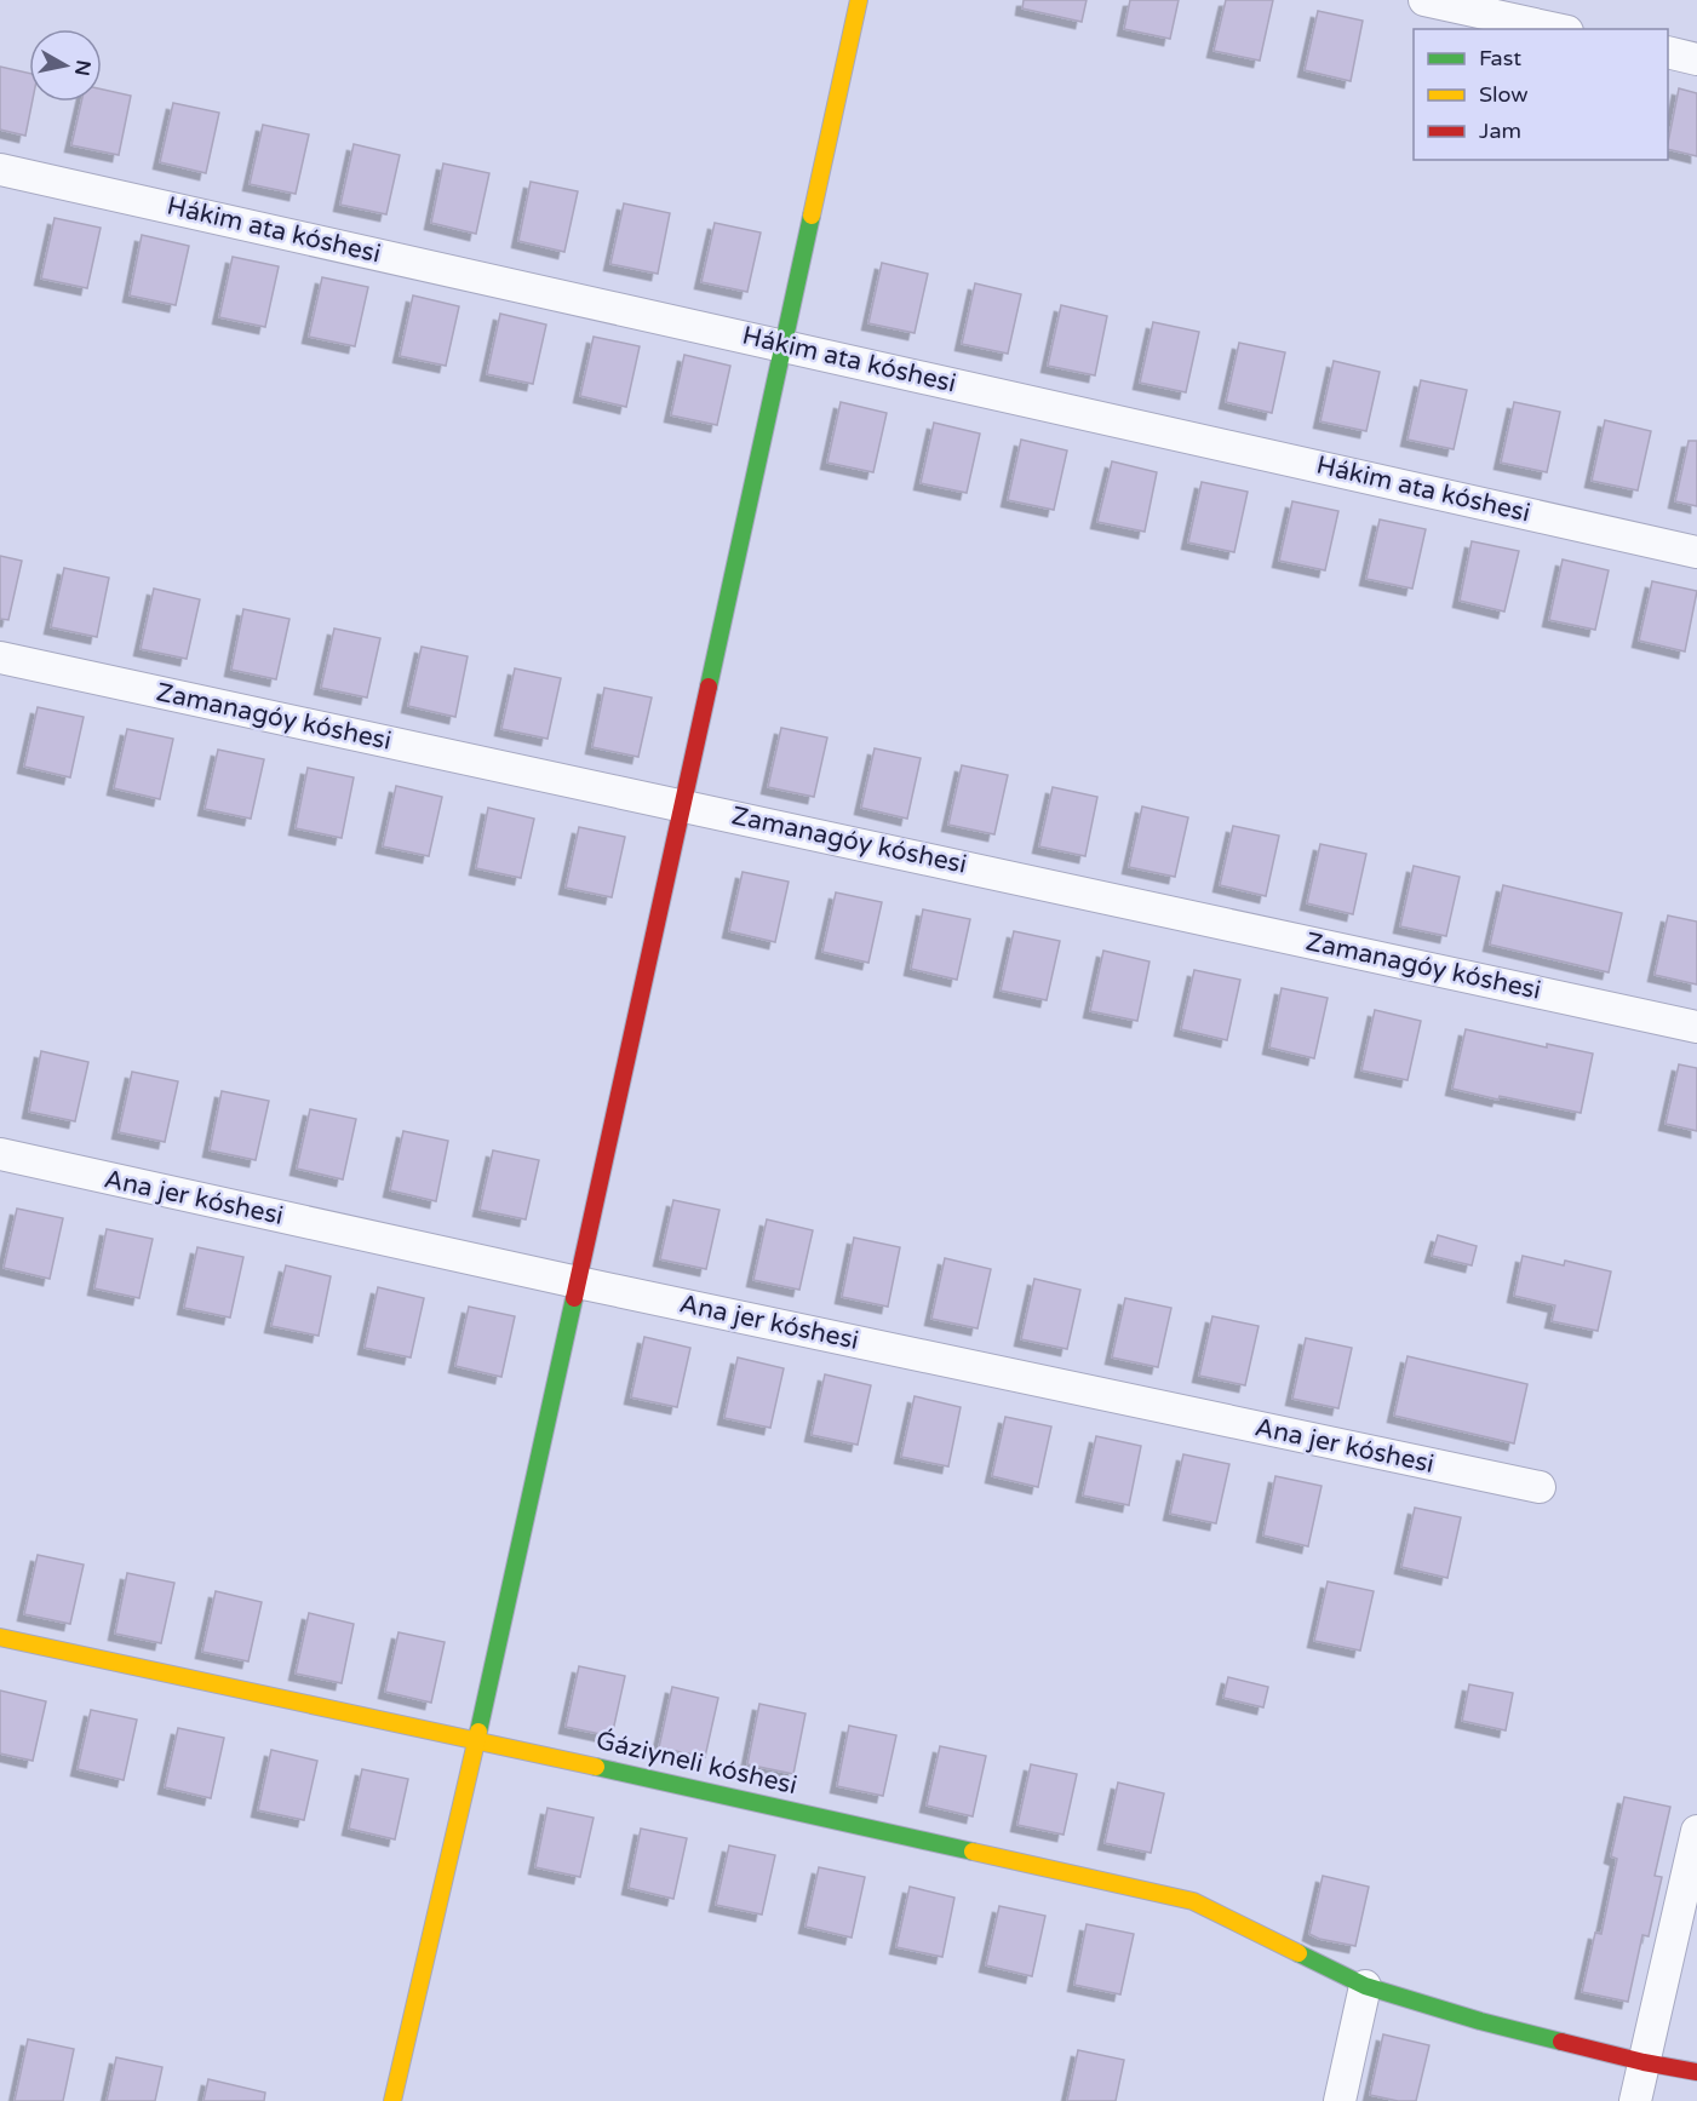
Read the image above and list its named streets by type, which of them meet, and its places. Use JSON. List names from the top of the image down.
{
  "streets": {
    "street": [
      "Hákim ata kóshesi",
      "Zamanagóy kóshesi",
      "Ana jer kóshesi",
      "Ǵáziyneli kóshesi"
    ]
  },
  "legend": ["Fast", "Slow", "Jam"],
  "north": "right"
}
